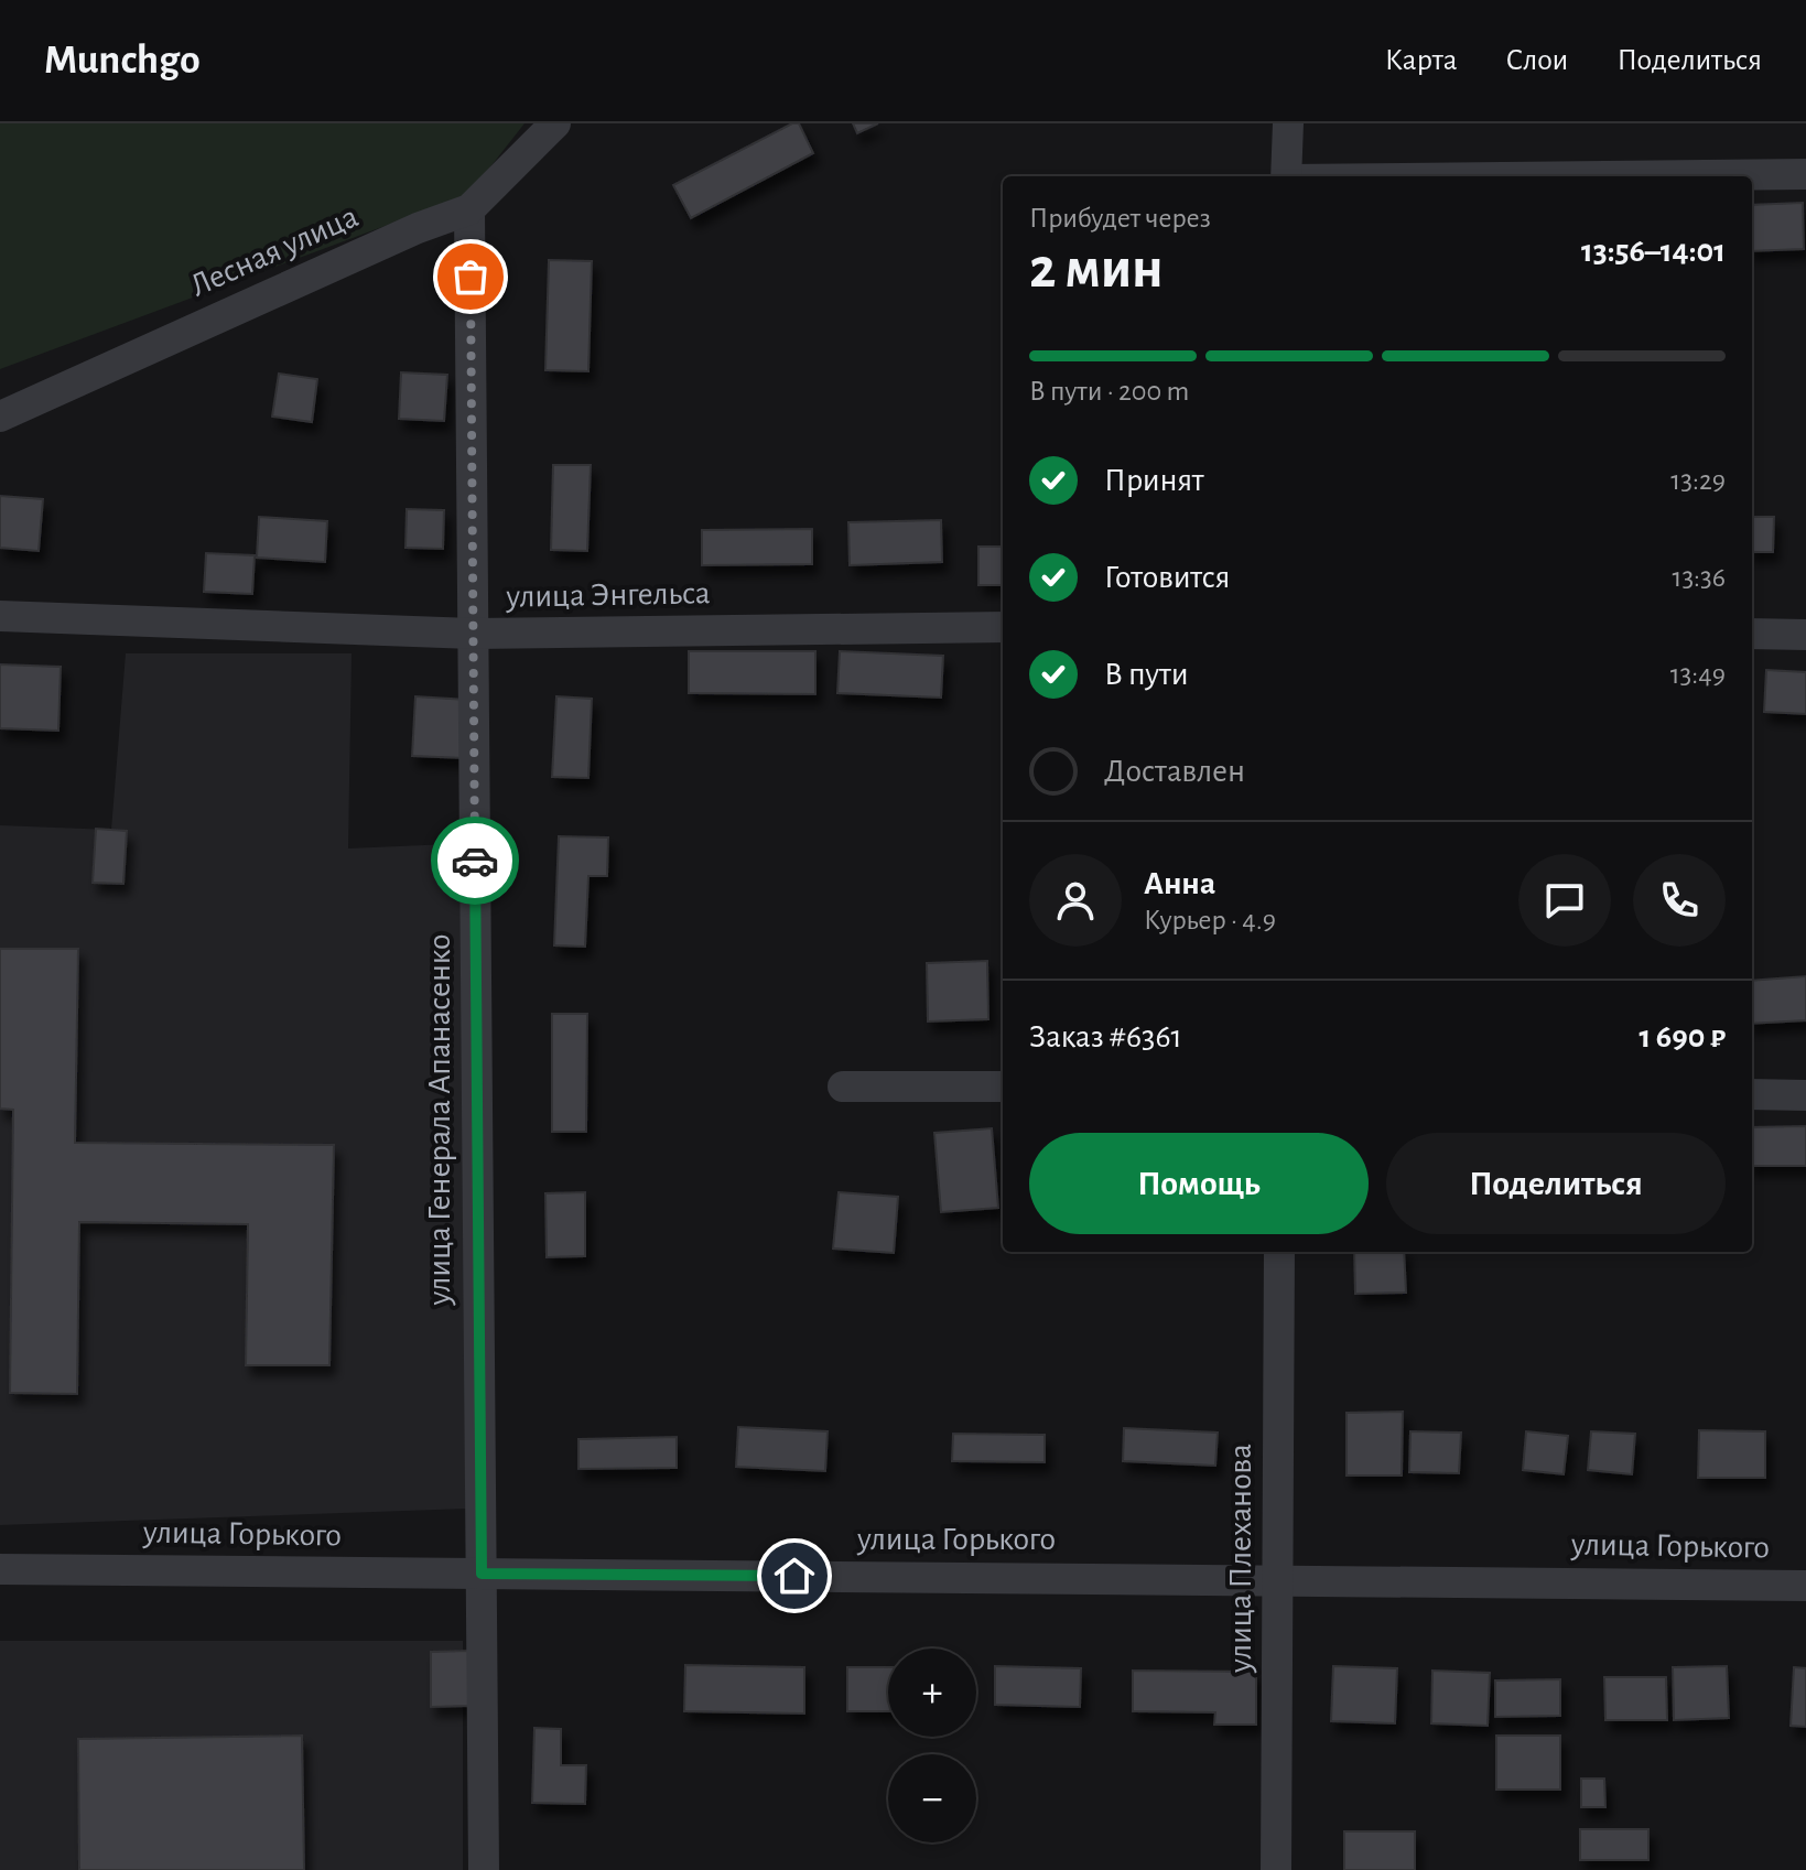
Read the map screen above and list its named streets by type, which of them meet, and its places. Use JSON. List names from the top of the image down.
{
  "streets": {
    "street": [
      "Лесная улица",
      "улица Энгельса",
      "улица Генерала Апанасенко",
      "улица Горького",
      "улица Плеханова"
    ]
  },
  "crossings": [
    ["Лесная улица", "улица Генерала Апанасенко"],
    ["улица Энгельса", "улица Генерала Апанасенко"],
    ["улица Генерала Апанасенко", "улица Горького"],
    ["улица Горького", "улица Плеханова"]
  ],
  "page": {
    "header": "Munchgo",
    "nav": ["Карта", "Слои", "Поделиться"],
    "heading": ["2 мин", "Прибудет через", "13:56–14:01"],
    "panel": [
      "Анна",
      "Курьер · 4.9",
      "Заказ #6361",
      "1 690 ₽"
    ],
    "bar": "В пути · 200 m",
    "list": [
      ["Принят", "13:29"],
      ["Готовится", "13:36"],
      ["В пути", "13:49"],
      "Доставлен"
    ],
    "buttons": ["Помощь", "Поделиться"],
    "map_buttons": ["+", "−"]
  }
}
